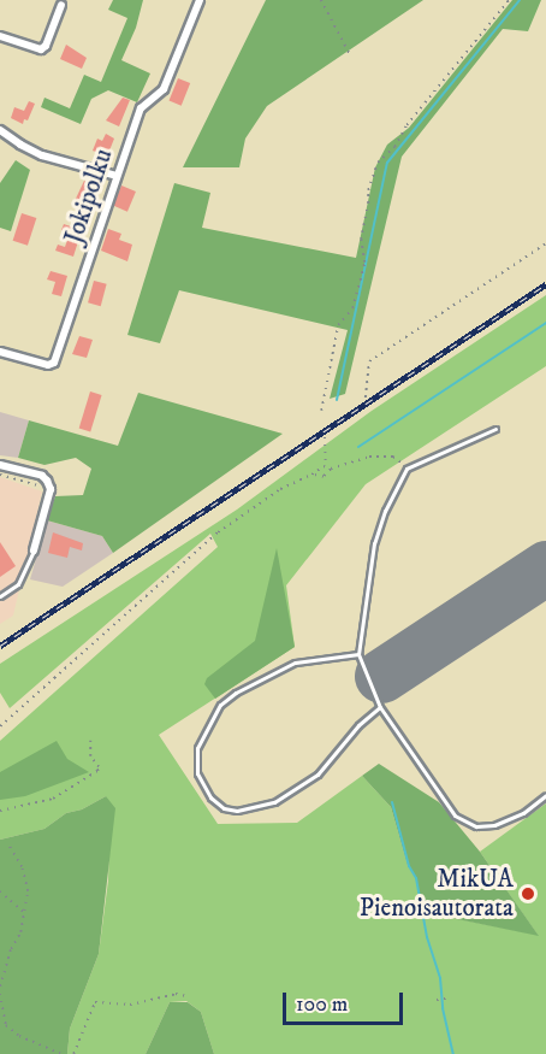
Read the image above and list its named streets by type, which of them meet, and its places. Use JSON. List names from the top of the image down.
{
  "streets": {
    "street": ["Jokipolku"]
  },
  "places": ["MikUA Pienoisautorata"],
  "scale_bar": "100 m"
}
